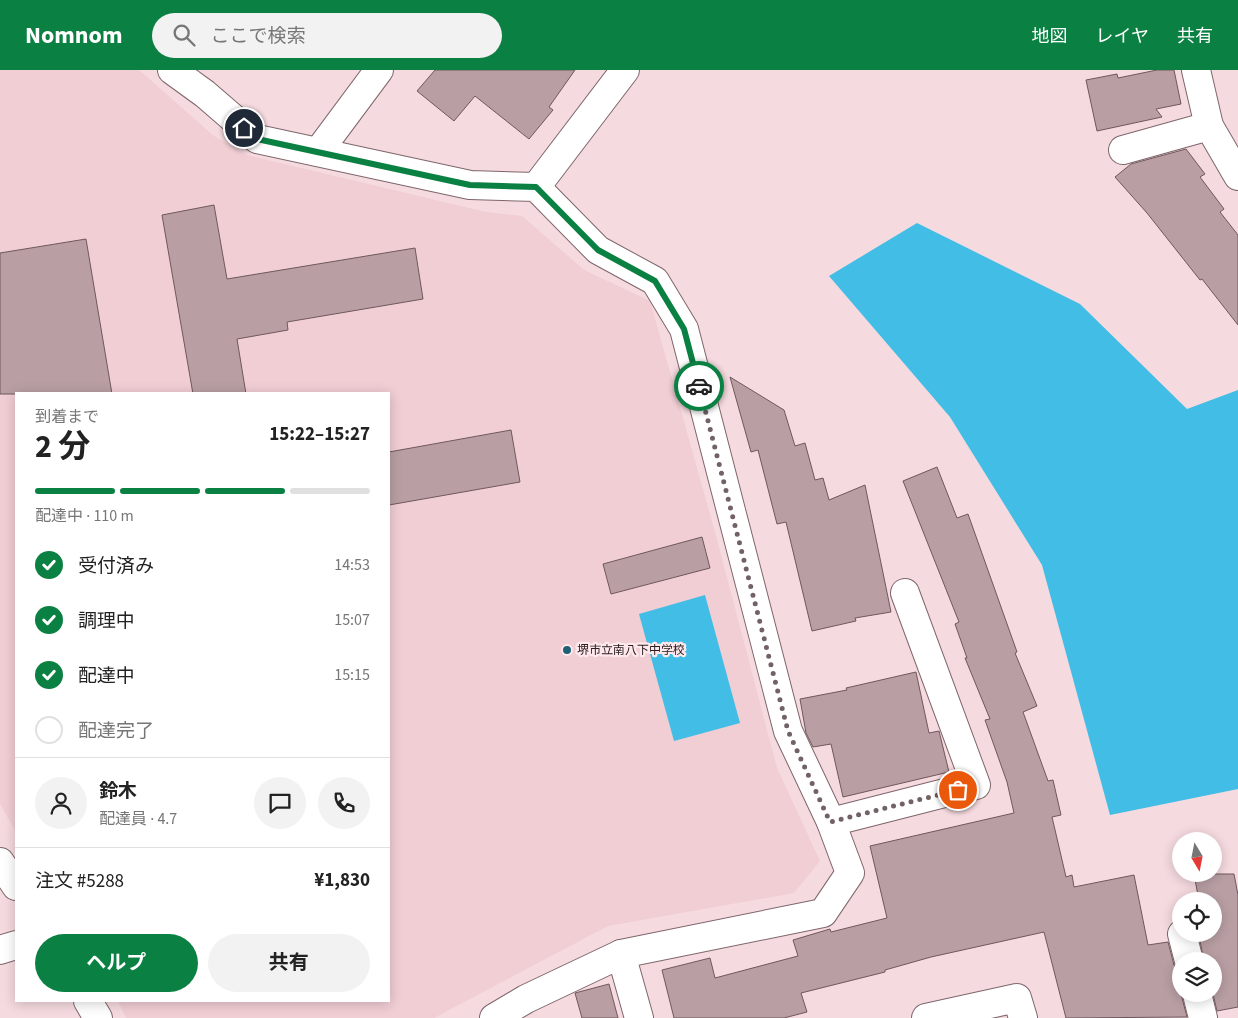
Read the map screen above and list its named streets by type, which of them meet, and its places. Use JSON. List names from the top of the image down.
{
  "places": ["堺市立南八下中学校"],
  "north": "bottom",
  "page": {
    "header": "Nomnom",
    "search": "ここで検索",
    "nav": ["地図", "レイヤ", "共有"],
    "heading": ["2 分", "到着まで", "15:22–15:27"],
    "panel": [
      "鈴木",
      "配達員 · 4.7",
      "注文 #5288",
      "¥1,830"
    ],
    "bar": "配達中 · 110 m",
    "list": [
      ["受付済み", "14:53"],
      ["調理中", "15:07"],
      ["配達中", "15:15"],
      "配達完了"
    ],
    "buttons": ["ヘルプ", "共有"]
  }
}
